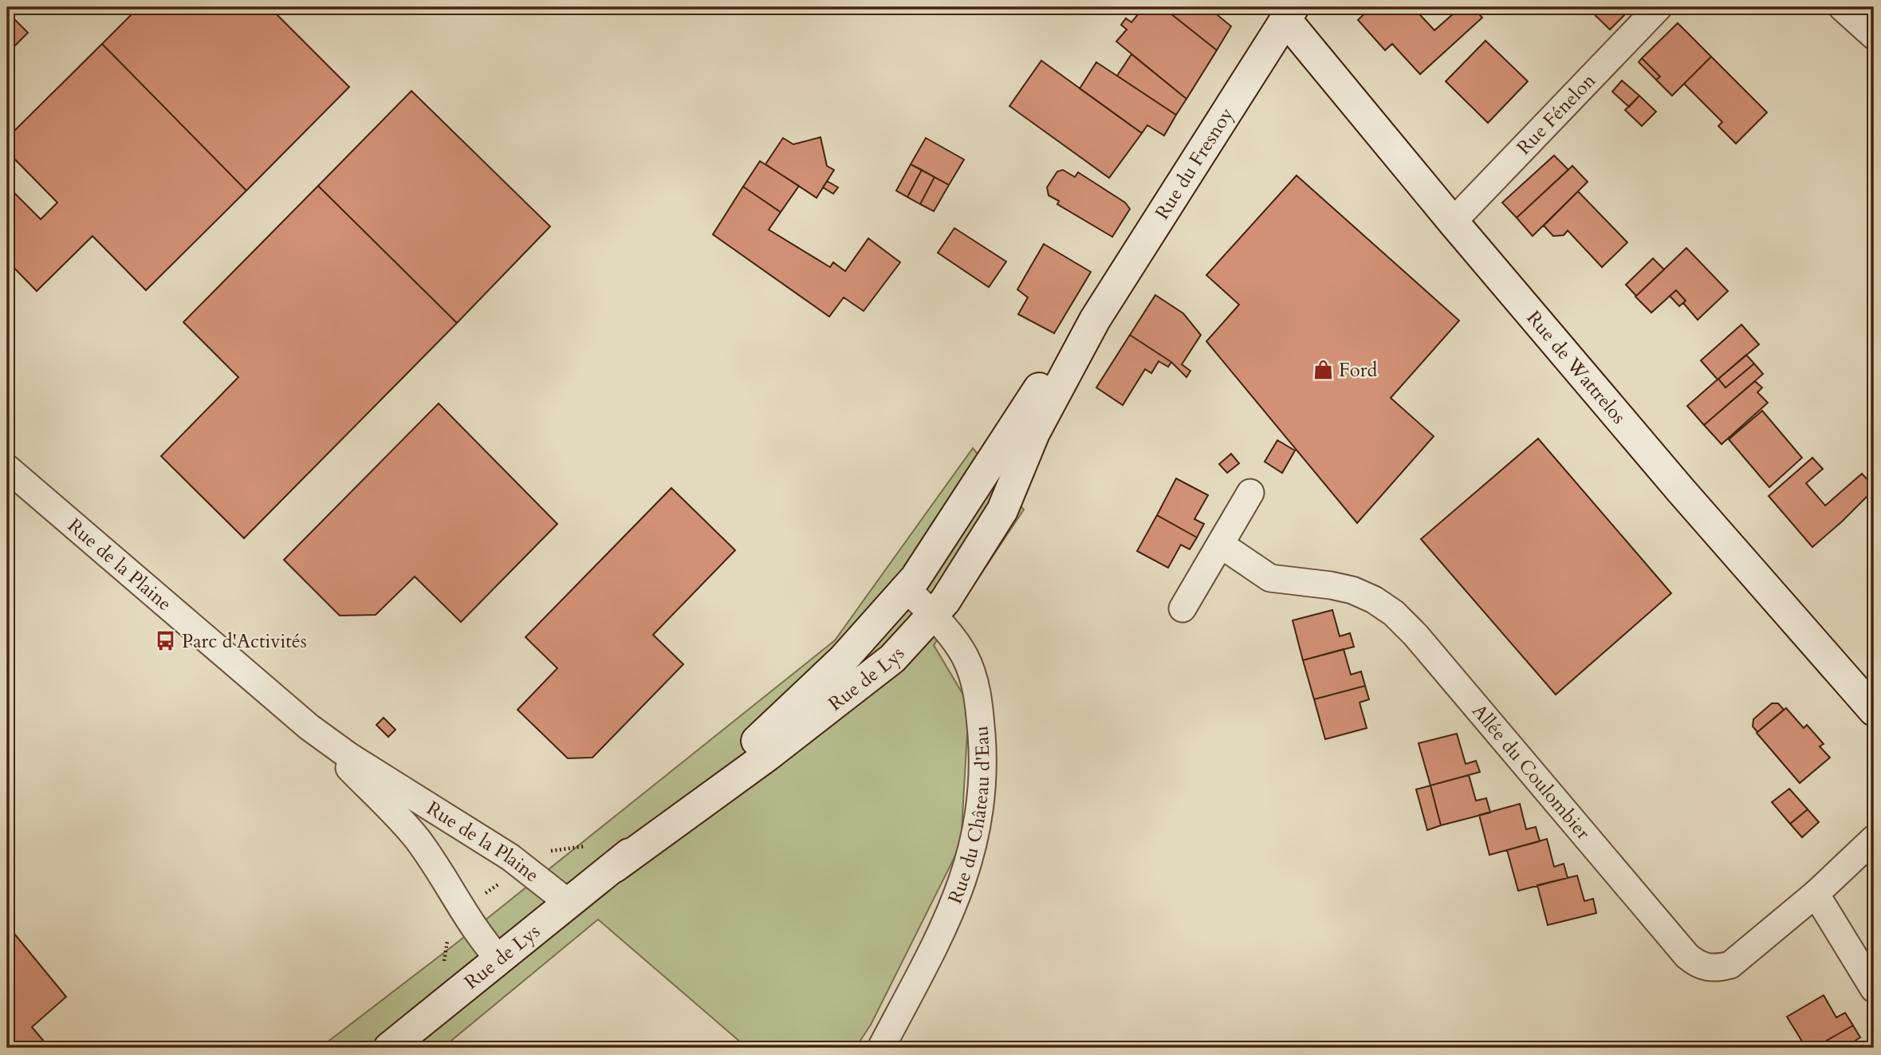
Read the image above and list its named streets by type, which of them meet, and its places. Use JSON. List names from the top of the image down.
{
  "streets": {
    "street": [
      "Rue Fénelon",
      "Rue du Fresnoy",
      "Rue de Wattrelos",
      "Rue de la Plaine",
      "Rue de Lys",
      "Allée du Coulombier",
      "Rue du Château d'Eau"
    ]
  },
  "crossings": [
    ["Rue Fénelon", "Rue de Wattrelos"],
    ["Rue du Fresnoy", "Rue de Wattrelos"],
    ["Rue du Fresnoy", "Rue de Lys"],
    ["Rue de la Plaine", "Rue de Lys"],
    ["Rue de Lys", "Rue du Château d'Eau"]
  ],
  "places": {
    "shop": ["Ford"],
    "bus stop": ["Parc d'Activités"]
  }
}
